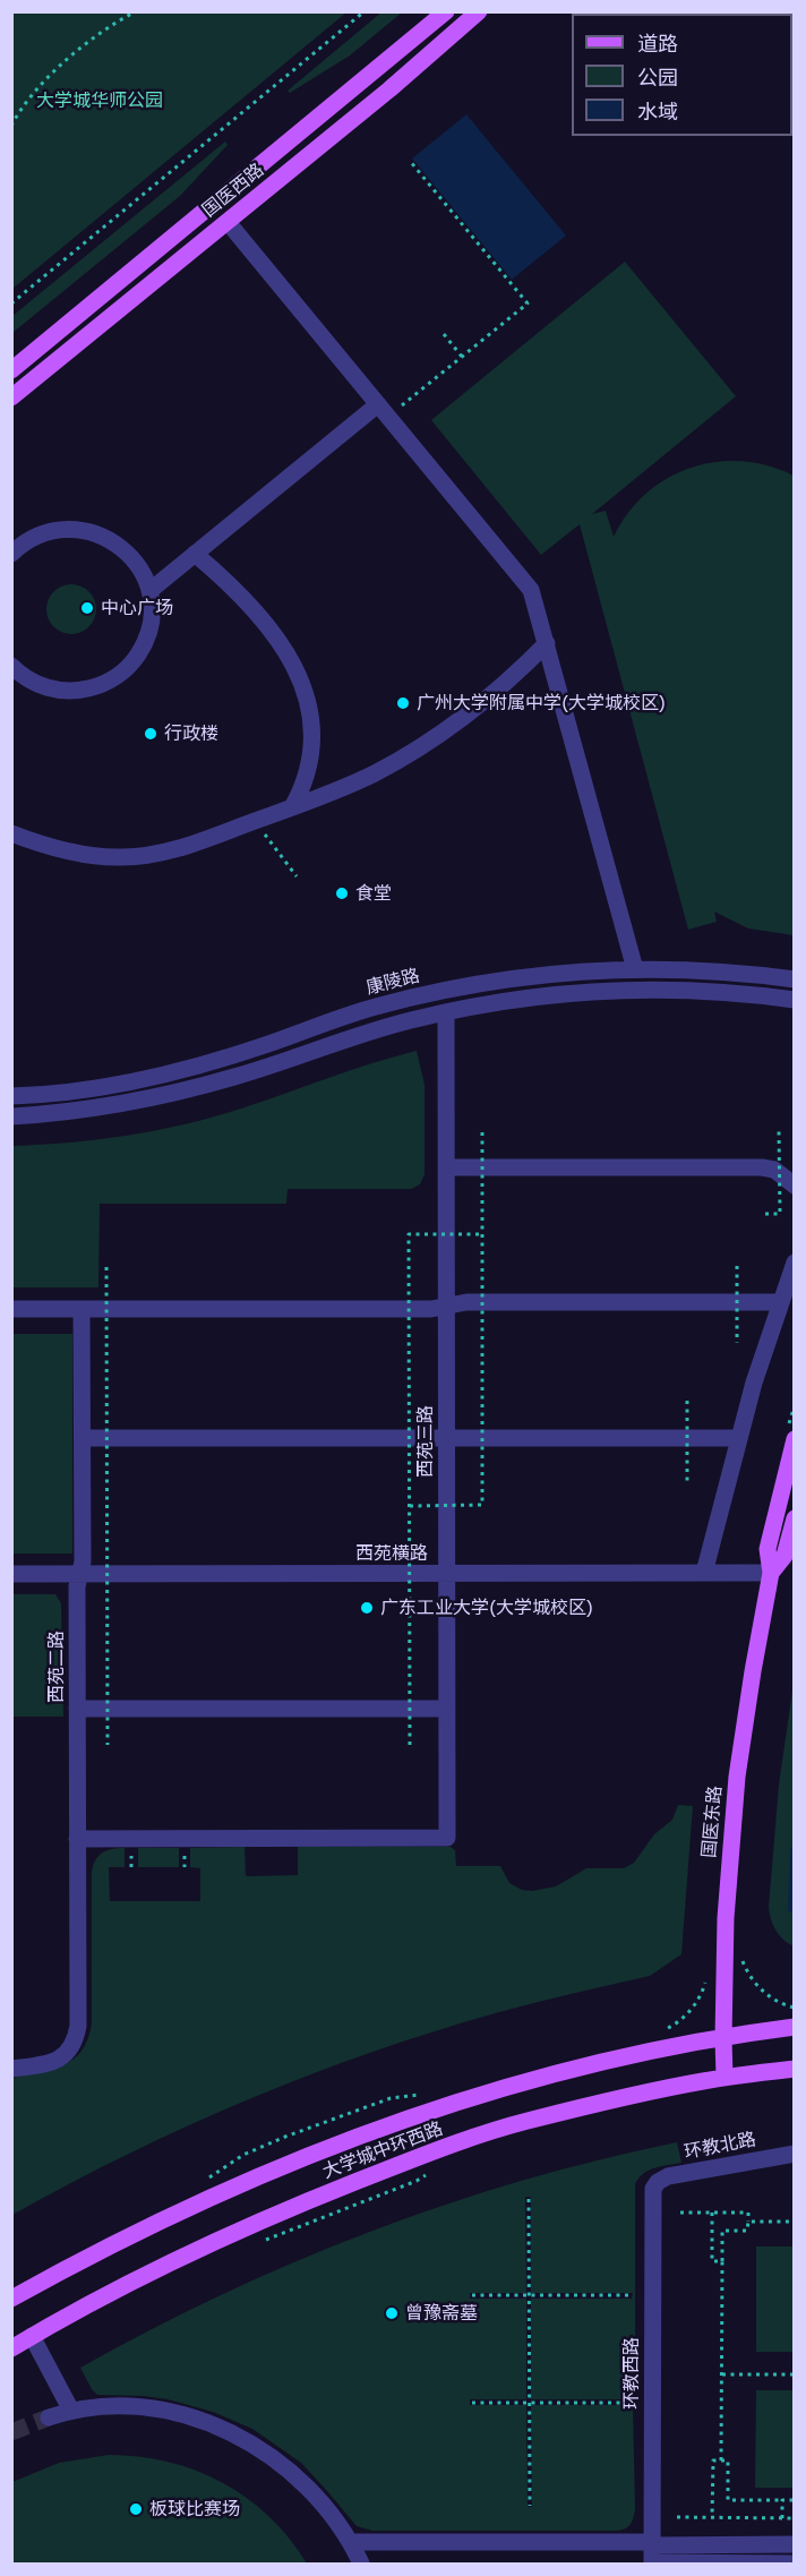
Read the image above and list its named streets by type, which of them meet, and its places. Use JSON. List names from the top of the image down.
{
  "streets": {
    "main road": ["国医西路", "国医东路", "大学城中环西路"],
    "street": [
      "康陵路",
      "西苑三路",
      "西苑横路",
      "西苑二路",
      "环教北路",
      "环教西路"
    ]
  },
  "crossings": [
    ["西苑三路", "西苑横路"],
    ["西苑三路", "西苑二路"],
    ["西苑横路", "西苑二路"],
    ["西苑横路", "国医东路"],
    ["国医东路", "大学城中环西路"],
    ["环教北路", "环教西路"]
  ],
  "parks": ["大学城华师公园"],
  "places": [
    "中心广场",
    "广州大学附属中学(大学城校区)",
    "行政楼",
    "食堂",
    "广东工业大学(大学城校区)",
    "曾豫斋墓",
    "板球比赛场"
  ],
  "legend": ["道路", "公园", "水域"]
}
